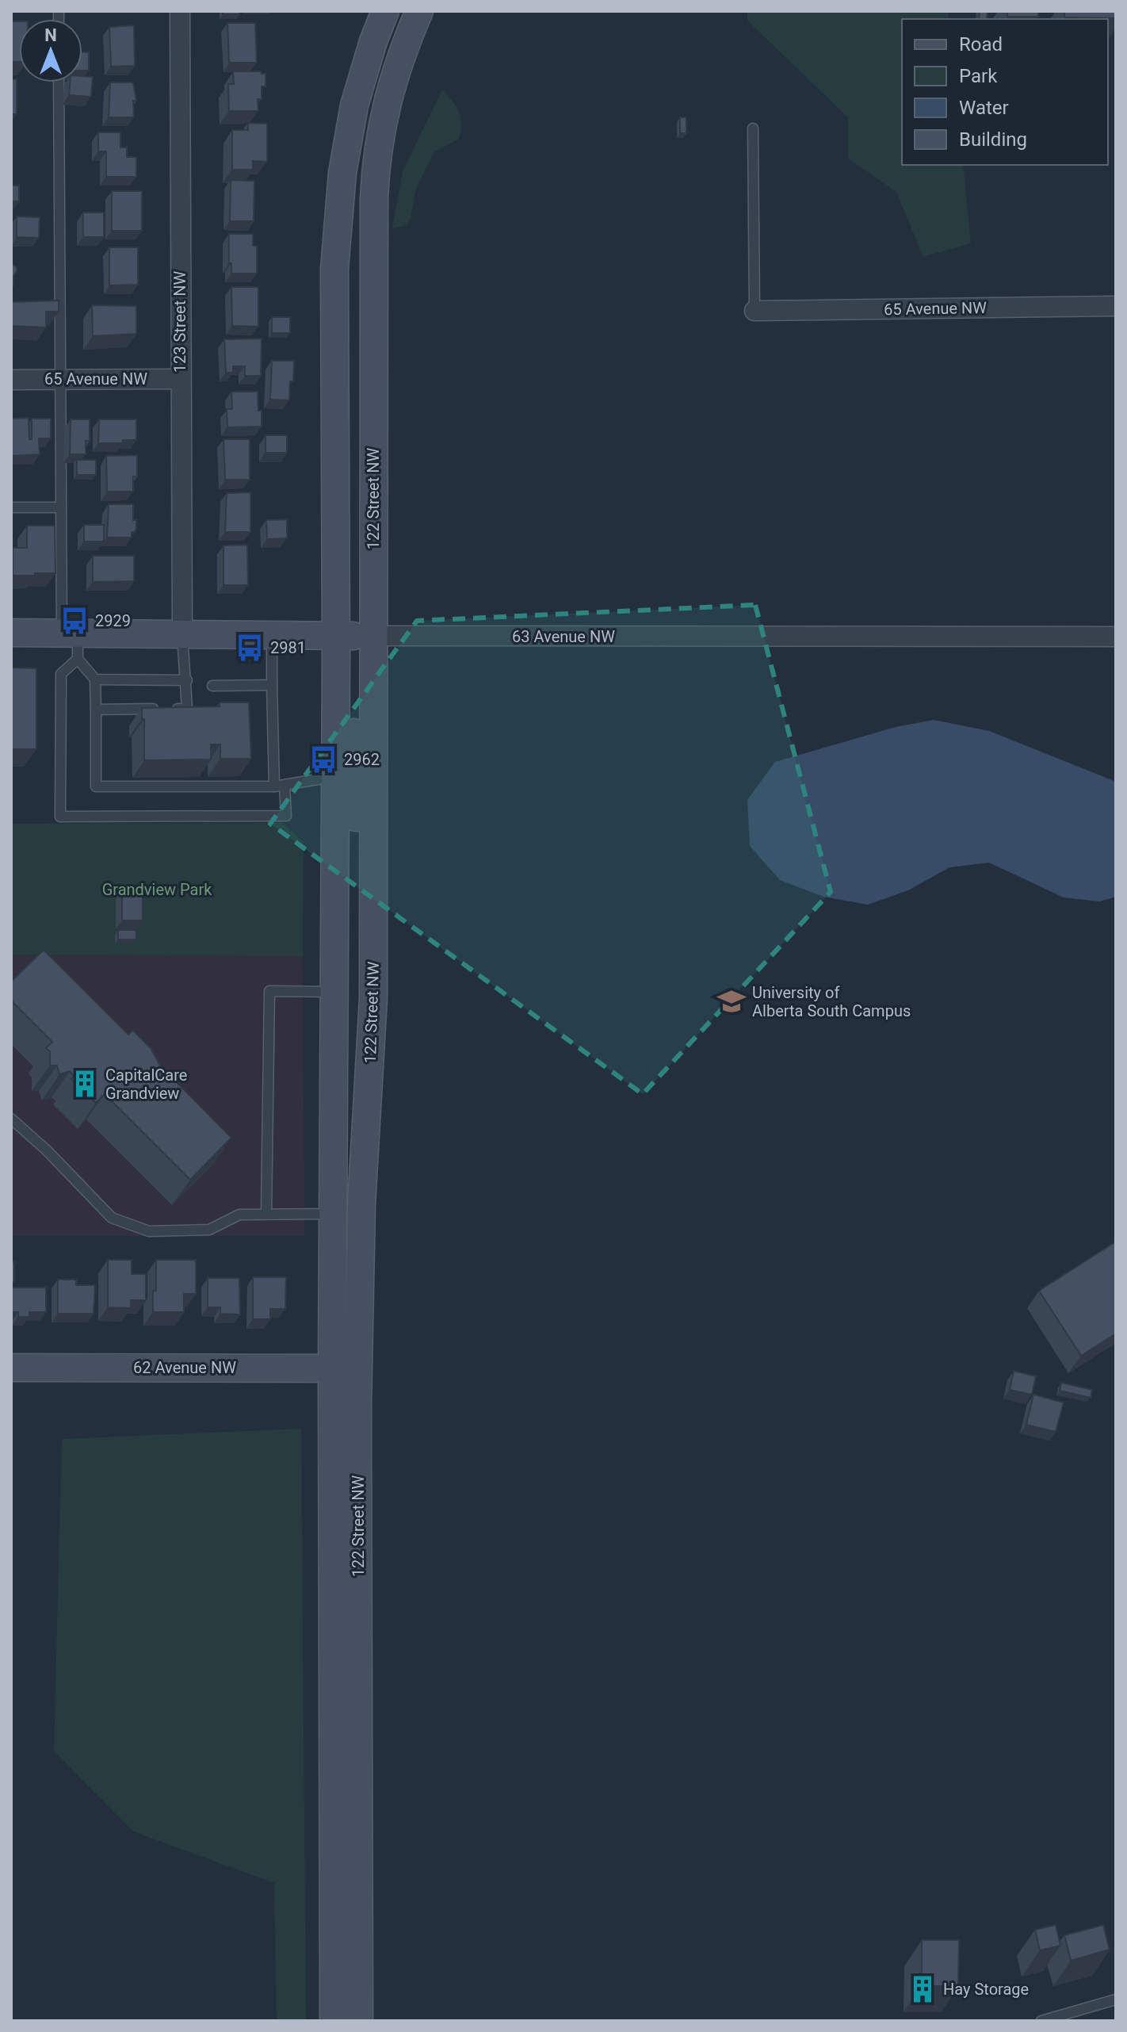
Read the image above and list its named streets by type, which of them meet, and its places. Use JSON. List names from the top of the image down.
{
  "streets": {
    "main road": ["122 Street NW", "63 Avenue NW", "62 Avenue NW"],
    "street": ["65 Avenue NW", "123 Street NW"]
  },
  "crossings": [
    ["65 Avenue NW", "123 Street NW"],
    ["123 Street NW", "63 Avenue NW"],
    ["122 Street NW", "63 Avenue NW"],
    ["122 Street NW", "62 Avenue NW"]
  ],
  "parks": ["Grandview Park"],
  "places": {
    "bus stop": ["2929", "2981", "2962"],
    "school or university": ["University of Alberta South Campus"],
    "building": ["CapitalCare Grandview", "Hay Storage"]
  },
  "legend": [
    "Road",
    "Park",
    "Water",
    "Building"
  ],
  "north": "top"
}
